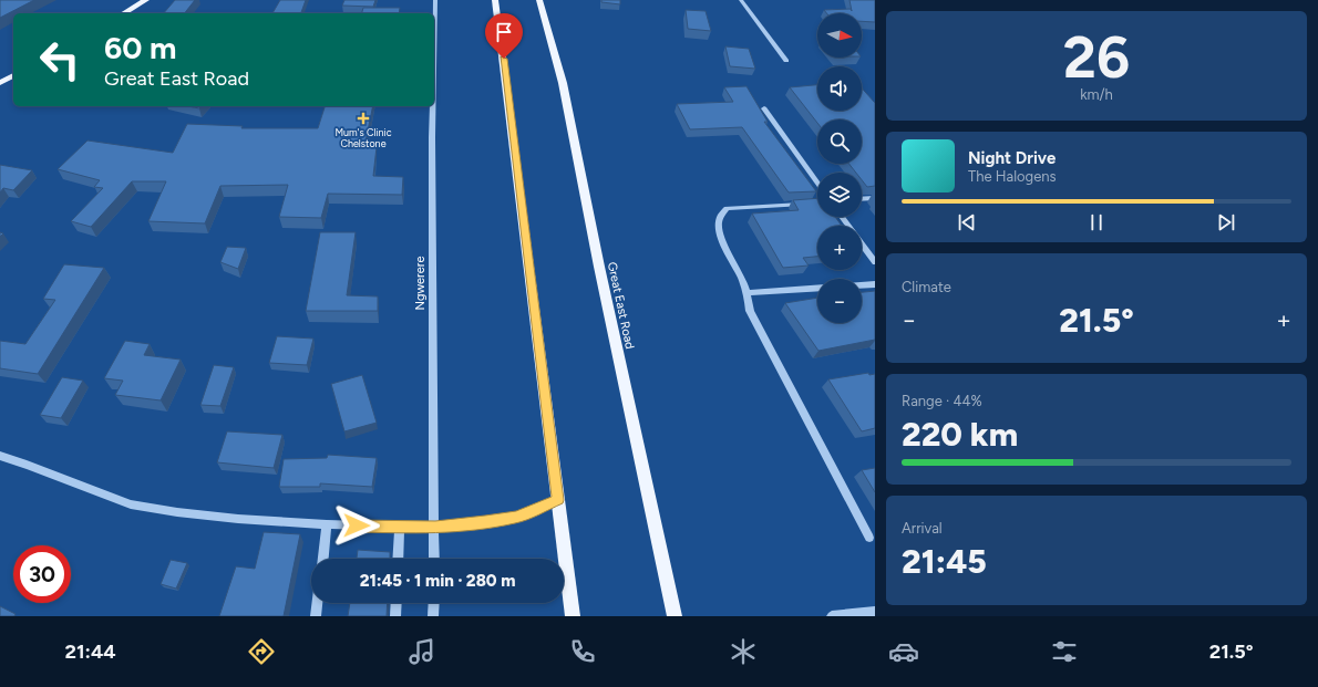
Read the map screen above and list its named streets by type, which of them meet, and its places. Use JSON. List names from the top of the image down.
{
  "streets": {
    "main road": ["Great East Road"],
    "street": ["Ngwerere"]
  },
  "places": {
    "health": ["Mum's Clinic Chelstone"]
  },
  "north": "right",
  "page": {
    "tile": [
      ["26", "km/h"],
      "Climate",
      ["Range · 44%", "220 km"],
      ["Arrival", "21:45"]
    ],
    "map_buttons": ["+", "−"],
    "turn": ["60 m", "Great East Road"],
    "song": ["Night Drive", "The Halogens"],
    "heat": ["−", "21.5°", "+"],
    "limit": "30",
    "trip": "21:45 · 1 min · 280 m",
    "tabs": ["21:44", "21.5°"]
  }
}
